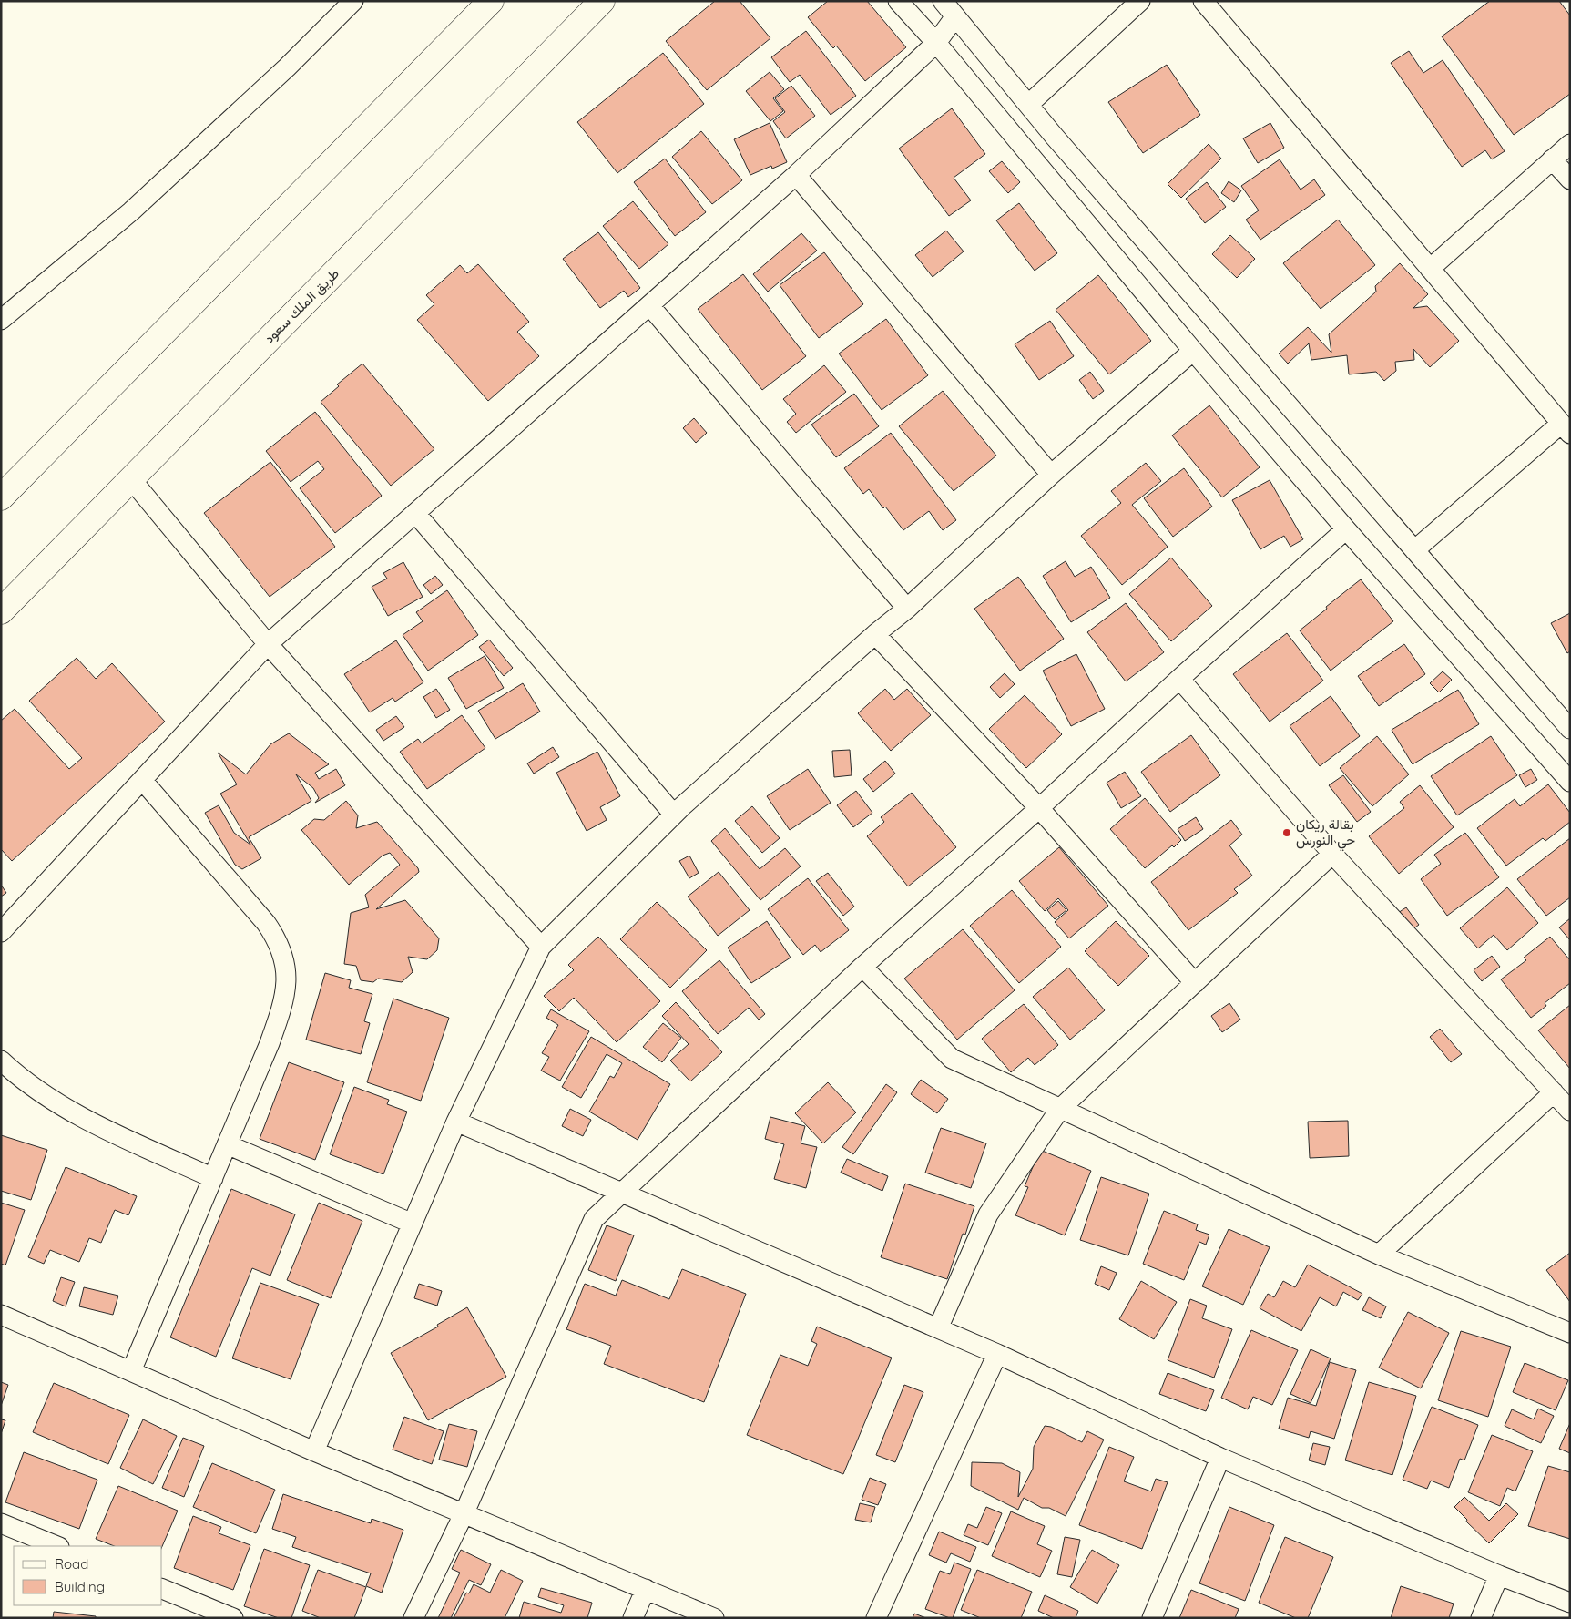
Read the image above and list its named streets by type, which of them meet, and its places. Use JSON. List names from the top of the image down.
{
  "streets": {
    "main road": ["طريق الملك سعود"]
  },
  "places": ["بقالة ريكان حي النورس"],
  "legend": ["Road", "Building"]
}
